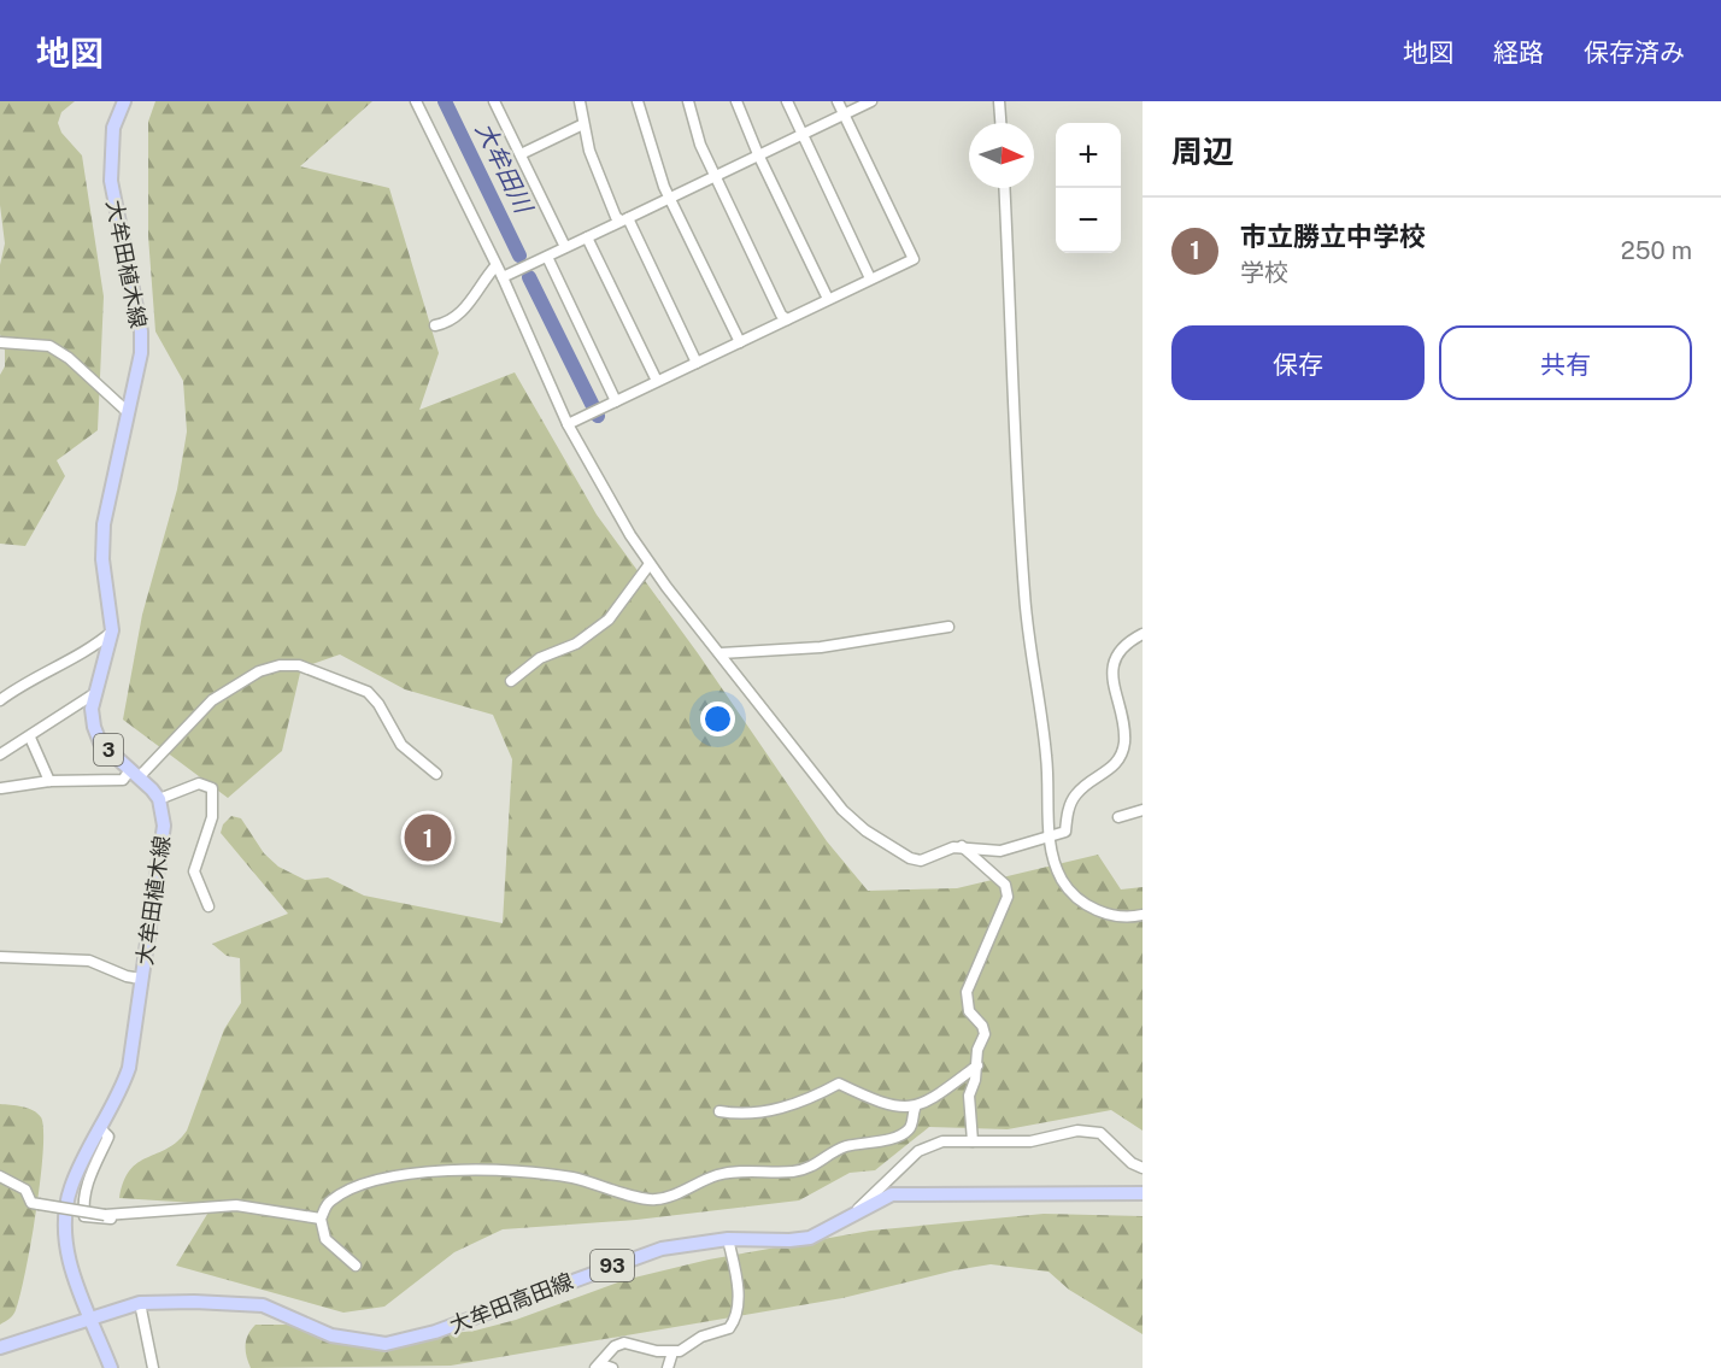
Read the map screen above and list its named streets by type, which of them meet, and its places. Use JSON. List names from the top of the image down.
{
  "streets": {
    "main road": [
      "大牟田植木線",
      "3",
      "93",
      "大牟田高田線"
    ]
  },
  "crossings": [
    ["大牟田植木線", "大牟田高田線"]
  ],
  "water": ["大牟田川"],
  "north": "right",
  "page": {
    "header": "地図",
    "nav": ["地図", "経路", "保存済み"],
    "heading": "周辺",
    "map_buttons": ["+", "−"],
    "list": [
      {
        "mark": "1",
        "name": "市立勝立中学校",
        "note": "学校",
        "value": "250 m"
      }
    ],
    "buttons": ["保存", "共有"],
    "pins": "1"
  }
}
